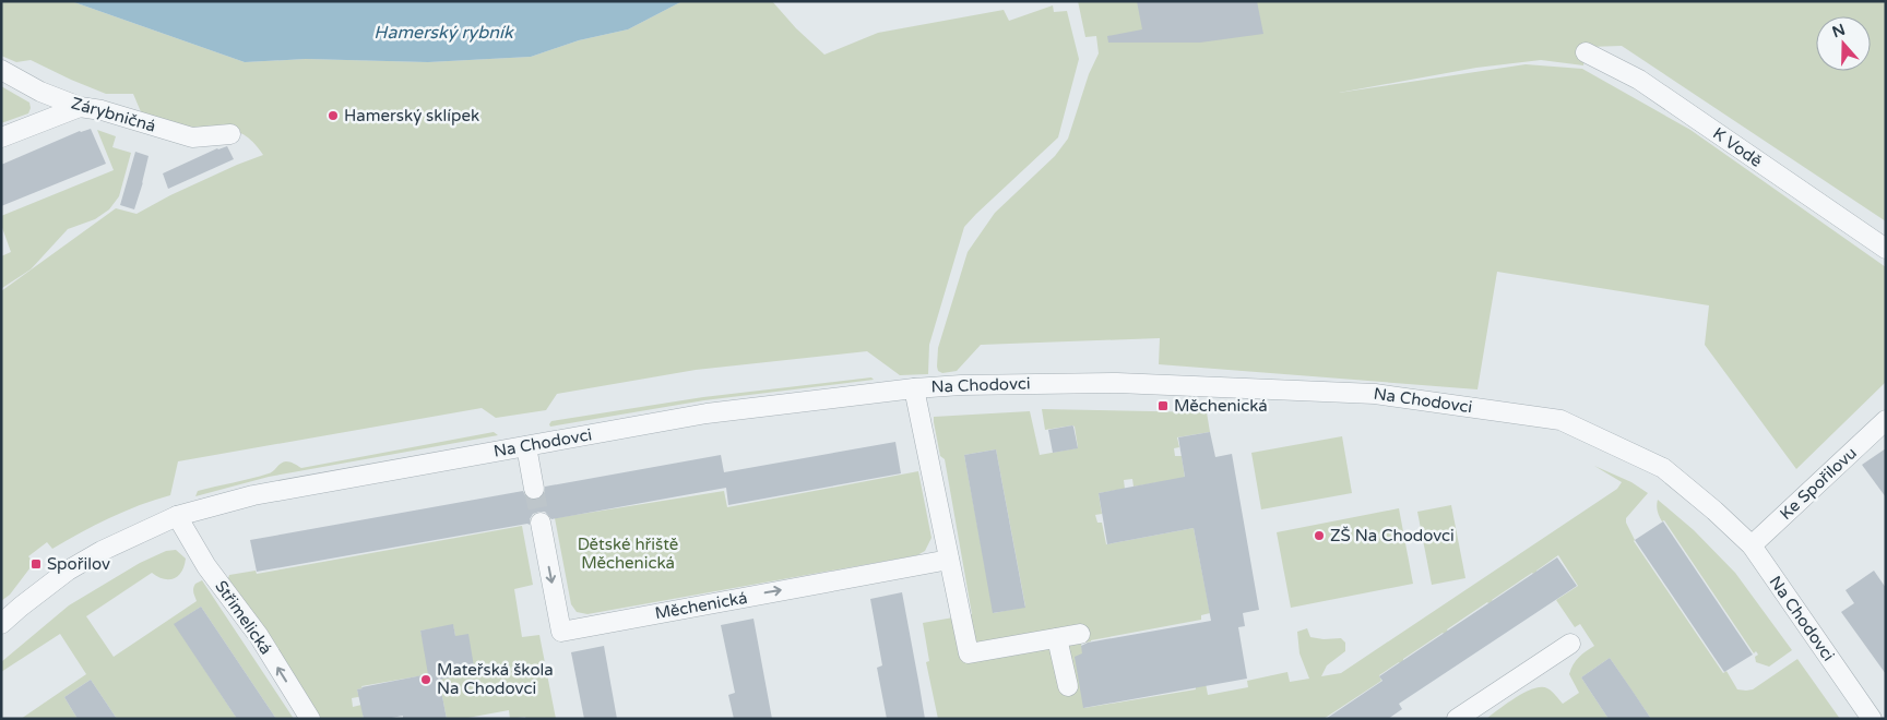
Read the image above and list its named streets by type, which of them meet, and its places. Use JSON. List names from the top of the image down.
{
  "streets": {
    "street": [
      "Zárybničná",
      "K Vodě",
      "Na Chodovci",
      "Ke Spořilovu",
      "Měchenická",
      "Střimelická"
    ]
  },
  "crossings": [
    ["Na Chodovci", "Ke Spořilovu"],
    ["Na Chodovci", "Střimelická"]
  ],
  "one_way": ["Měchenická", "Střimelická"],
  "water": ["Hamerský rybník"],
  "parks": ["Dětské hřiště Měchenická"],
  "places": {
    "other": ["Hamerský sklípek", "ZŠ Na Chodovci", "Mateřská škola Na Chodovci"],
    "transit": ["Měchenická", "Spořilov"]
  },
  "north": "top"
}
